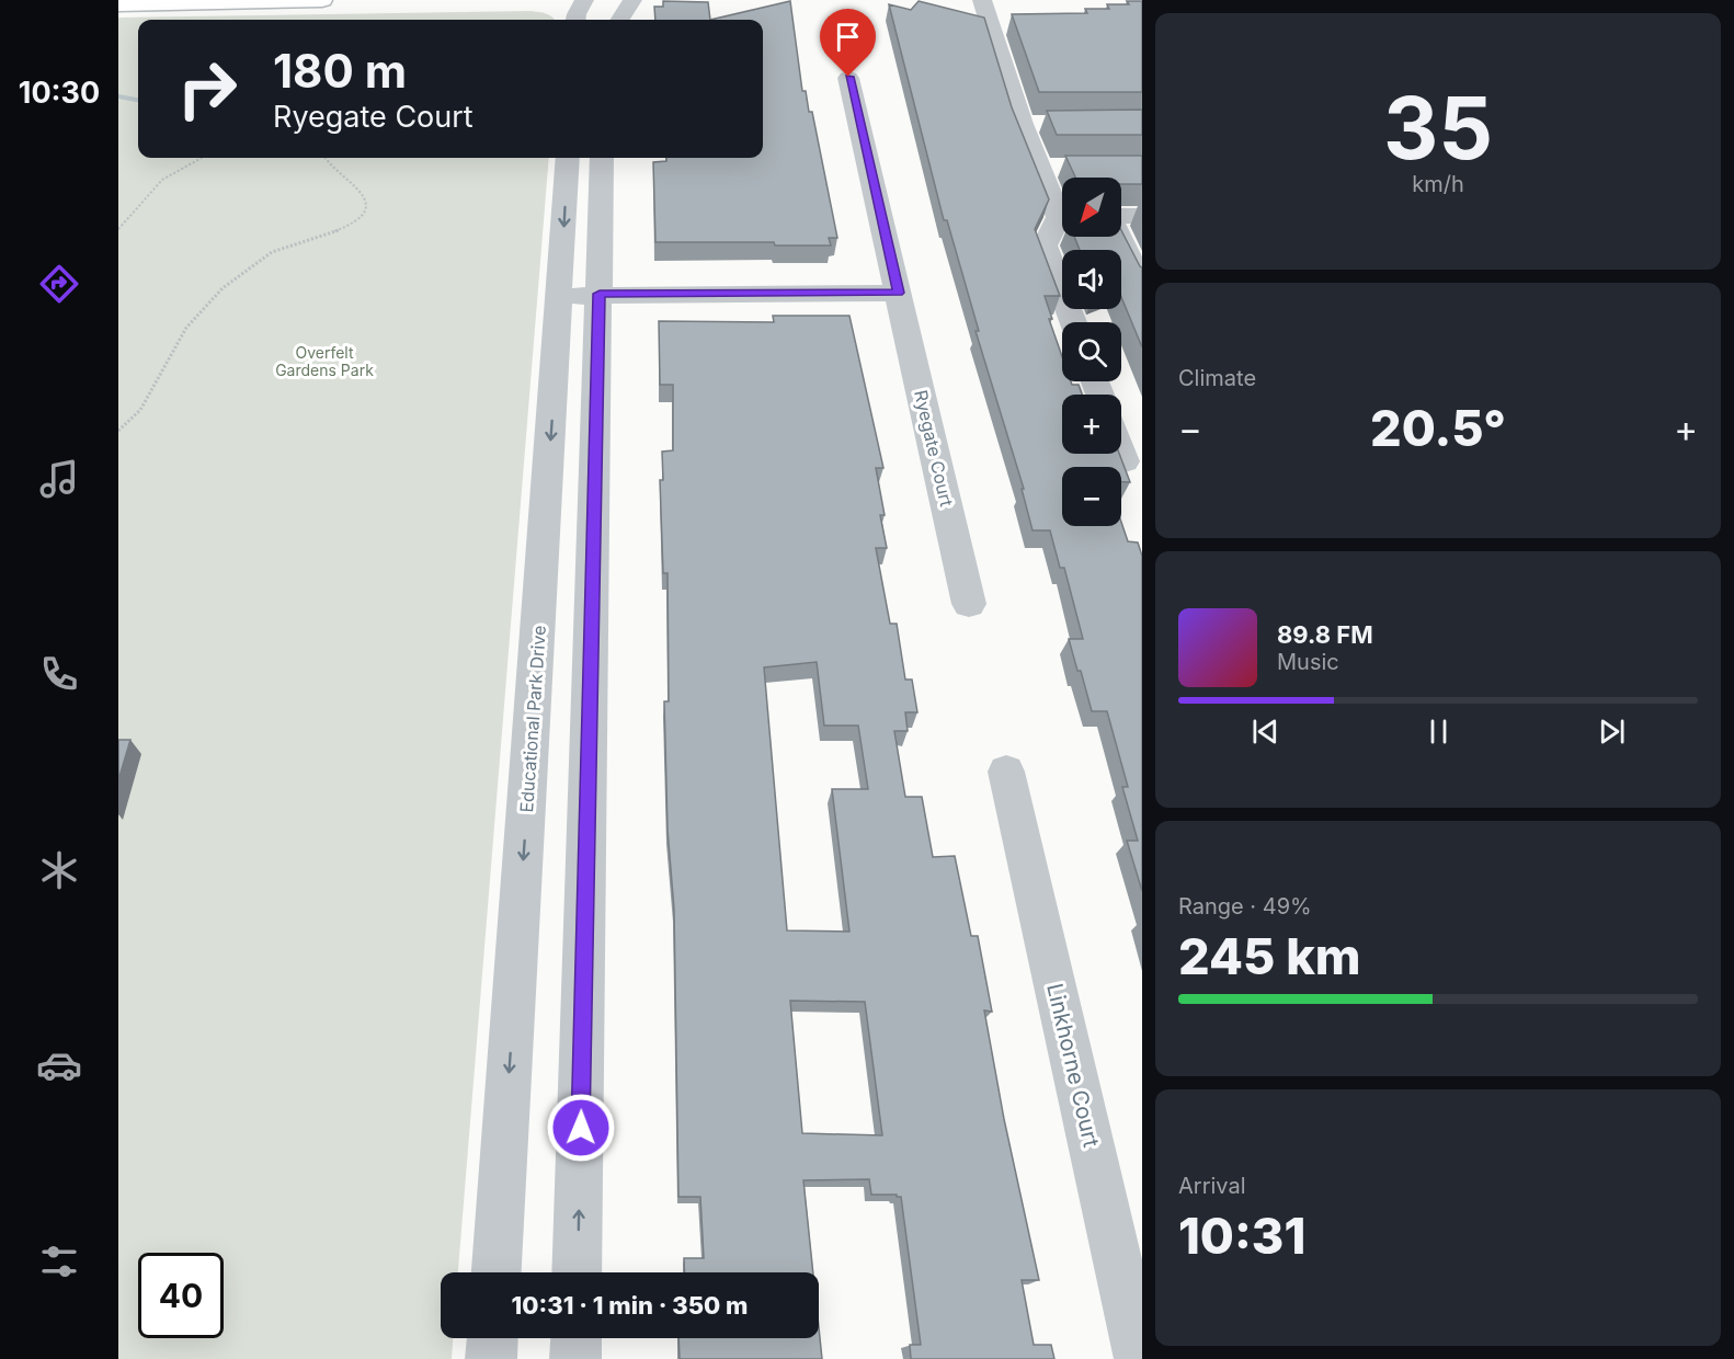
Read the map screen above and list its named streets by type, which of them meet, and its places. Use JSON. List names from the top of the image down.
{
  "streets": {
    "street": ["Ryegate Court", "Educational Park Drive", "Linkhorne Court"]
  },
  "parks": ["Overfelt Gardens Park"],
  "north": "bottom left",
  "page": {
    "tabs": "10:30",
    "tile": [
      ["35", "km/h"],
      "Climate",
      ["Range · 49%", "245 km"],
      ["Arrival", "10:31"]
    ],
    "turn": ["180 m", "Ryegate Court"],
    "map_buttons": ["+", "−"],
    "heat": ["−", "20.5°", "+"],
    "song": ["89.8 FM", "Music"],
    "limit": "40",
    "trip": "10:31 · 1 min · 350 m"
  }
}
